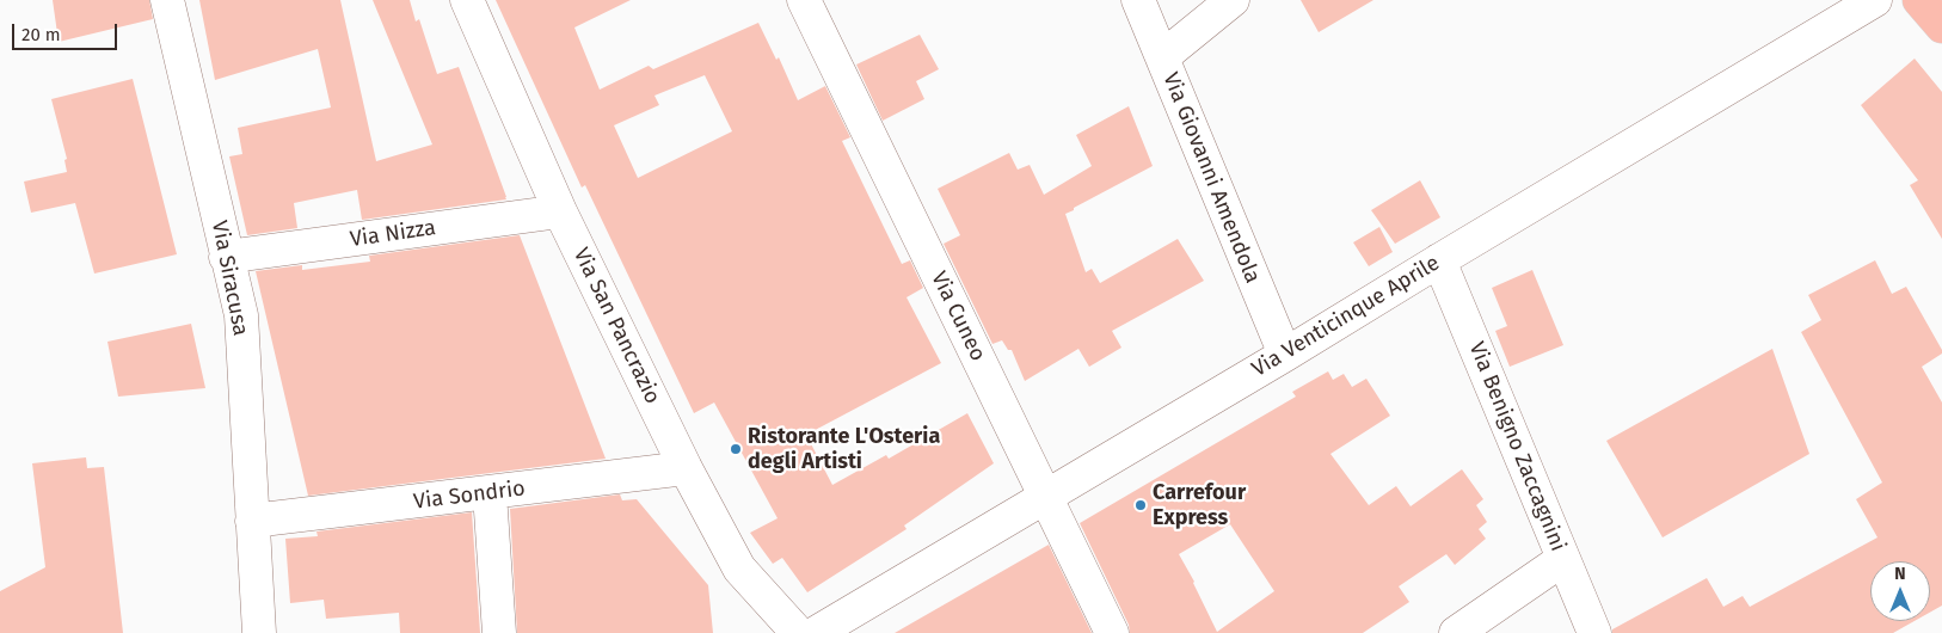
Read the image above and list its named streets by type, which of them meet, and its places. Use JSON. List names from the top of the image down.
{
  "streets": {
    "street": [
      "Via Giovanni Amendola",
      "Via Nizza",
      "Via Siracusa",
      "Via Cuneo",
      "Via Venticinque Aprile",
      "Via San Pancrazio",
      "Via Benigno Zaccagnini",
      "Via Sondrio"
    ]
  },
  "crossings": [
    ["Via Giovanni Amendola", "Via Venticinque Aprile"],
    ["Via Nizza", "Via Siracusa"],
    ["Via Nizza", "Via San Pancrazio"],
    ["Via Siracusa", "Via Sondrio"],
    ["Via Cuneo", "Via Venticinque Aprile"],
    ["Via Venticinque Aprile", "Via Benigno Zaccagnini"],
    ["Via San Pancrazio", "Via Sondrio"]
  ],
  "places": ["Ristorante L'Osteria degli Artisti", "Carrefour Express"],
  "scale_bar": "20 m",
  "north": "top"
}
